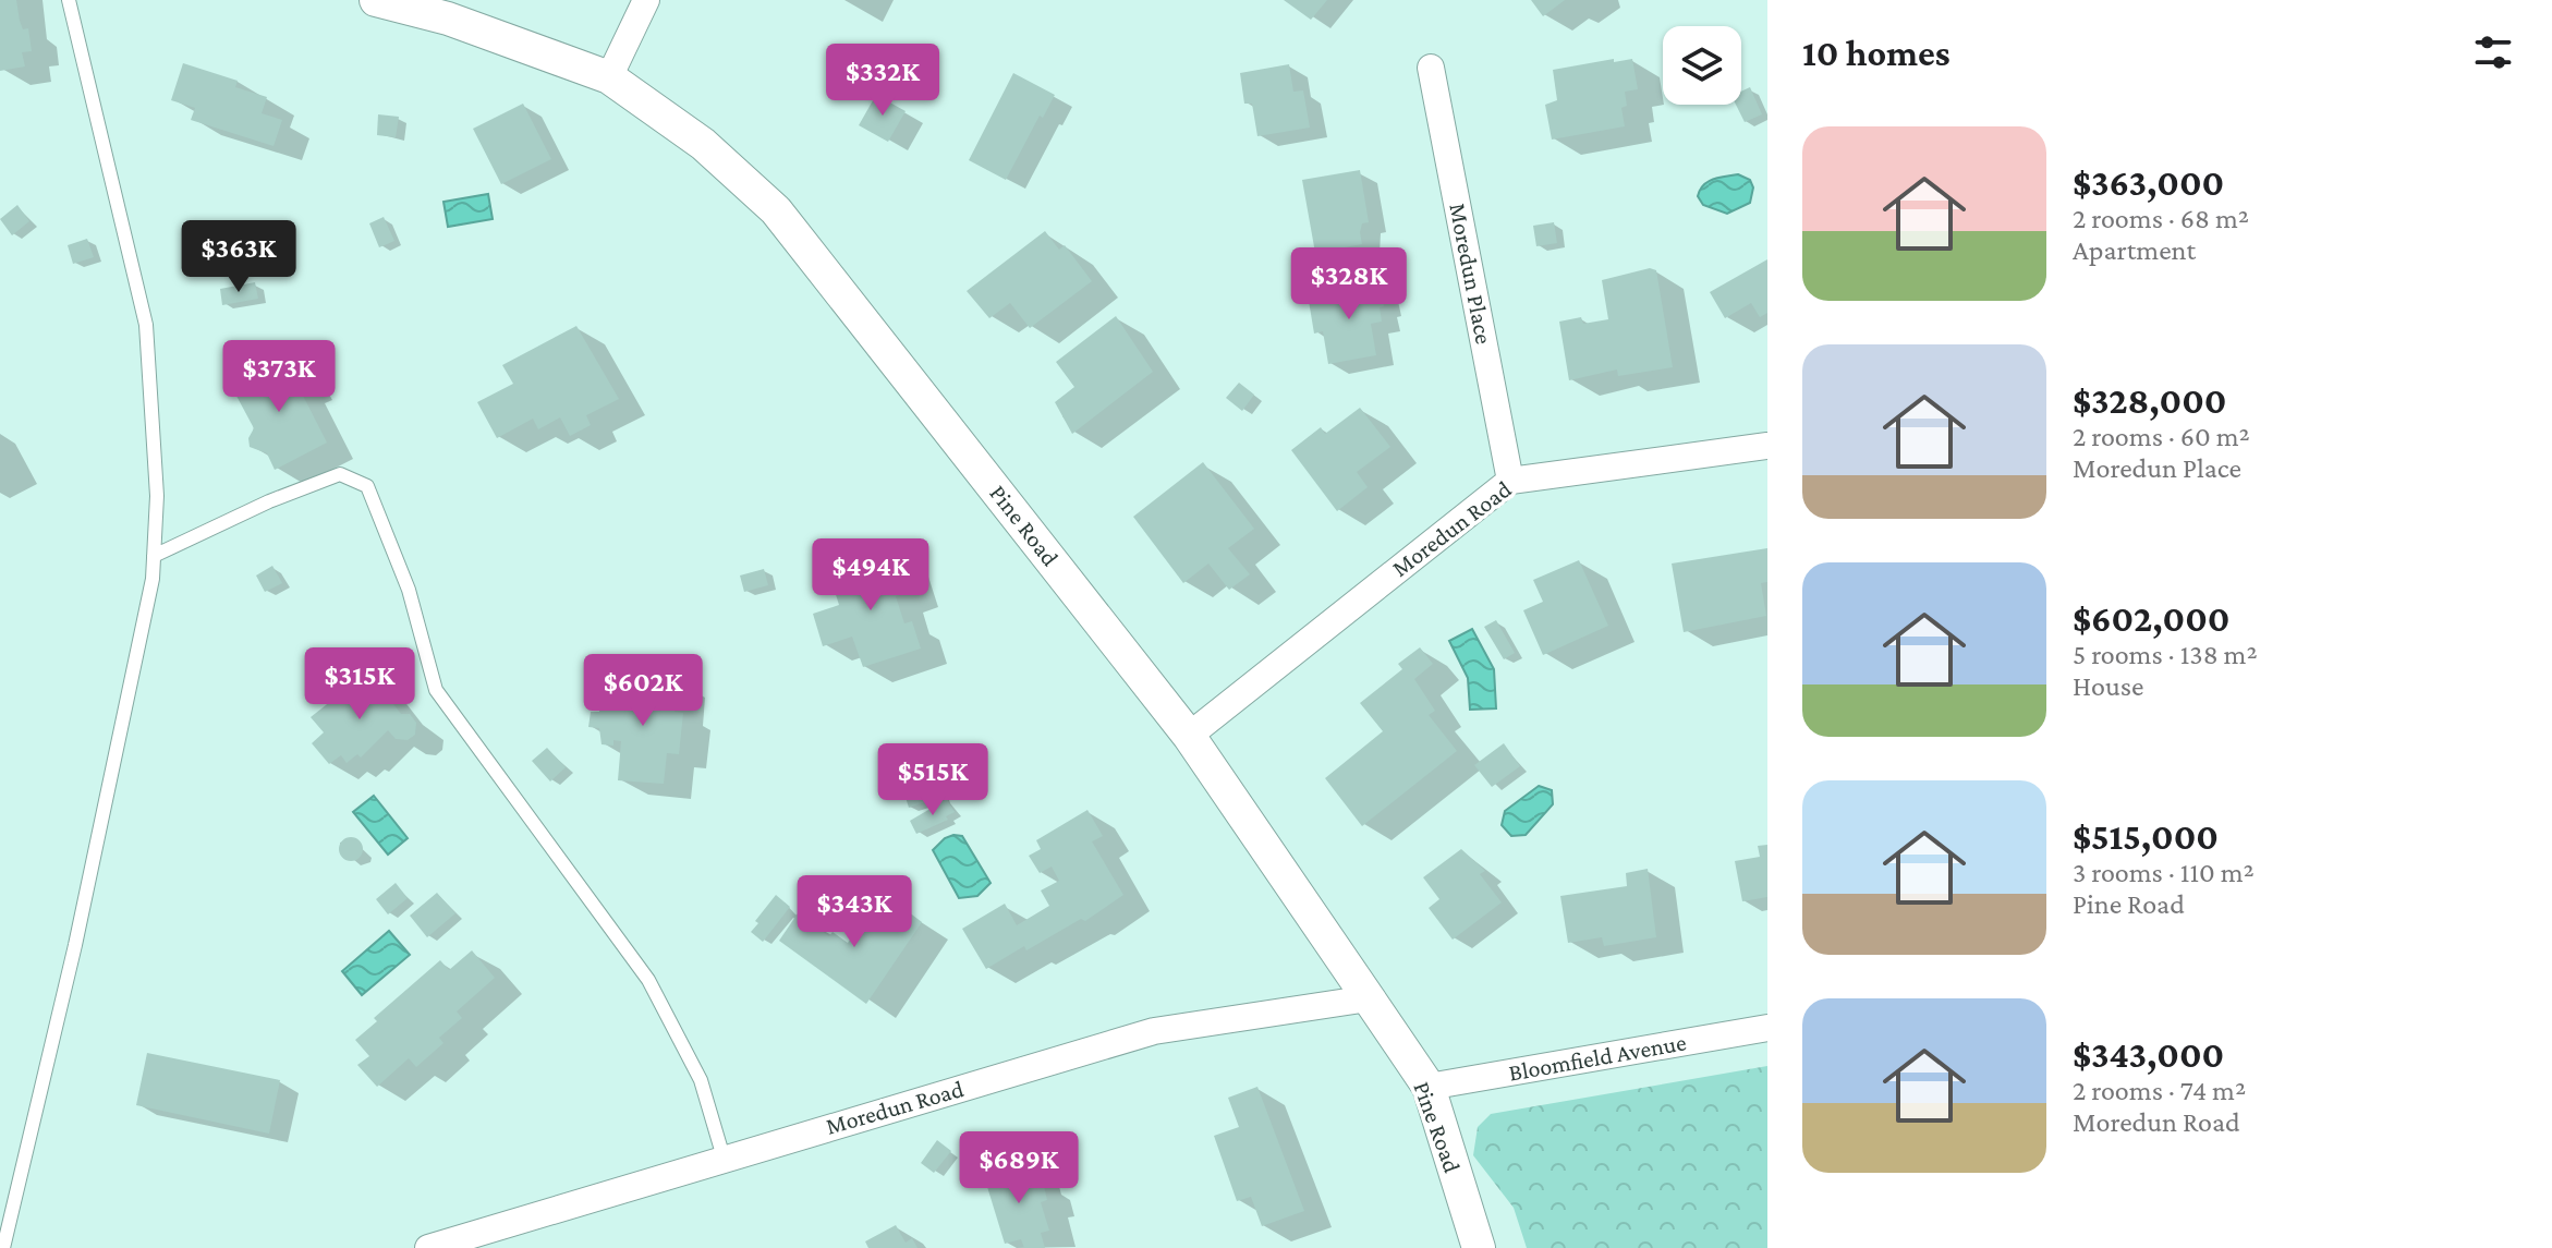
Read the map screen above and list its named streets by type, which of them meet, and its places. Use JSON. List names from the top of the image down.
{
  "streets": {
    "street": [
      "Moredun Place",
      "Pine Road",
      "Moredun Road",
      "Bloomfield Avenue"
    ]
  },
  "crossings": [
    ["Moredun Place", "Moredun Road"],
    ["Pine Road", "Moredun Road"],
    ["Pine Road", "Bloomfield Avenue"]
  ],
  "page": {
    "heading": "10 homes",
    "price": [
      "$332K",
      "$363K",
      "$328K",
      "$373K",
      "$494K",
      "$315K",
      "$602K",
      "$515K",
      "$343K",
      "$689K"
    ],
    "list": [
      {
        "name": "$363,000",
        "note": "2 rooms · 68 m² · Apartment"
      },
      {
        "name": "$328,000",
        "note": "2 rooms · 60 m² · Moredun Place"
      },
      {
        "name": "$602,000",
        "note": "5 rooms · 138 m² · House"
      },
      {
        "name": "$515,000",
        "note": "3 rooms · 110 m² · Pine Road"
      },
      {
        "name": "$343,000",
        "note": "2 rooms · 74 m² · Moredun Road"
      }
    ]
  }
}
